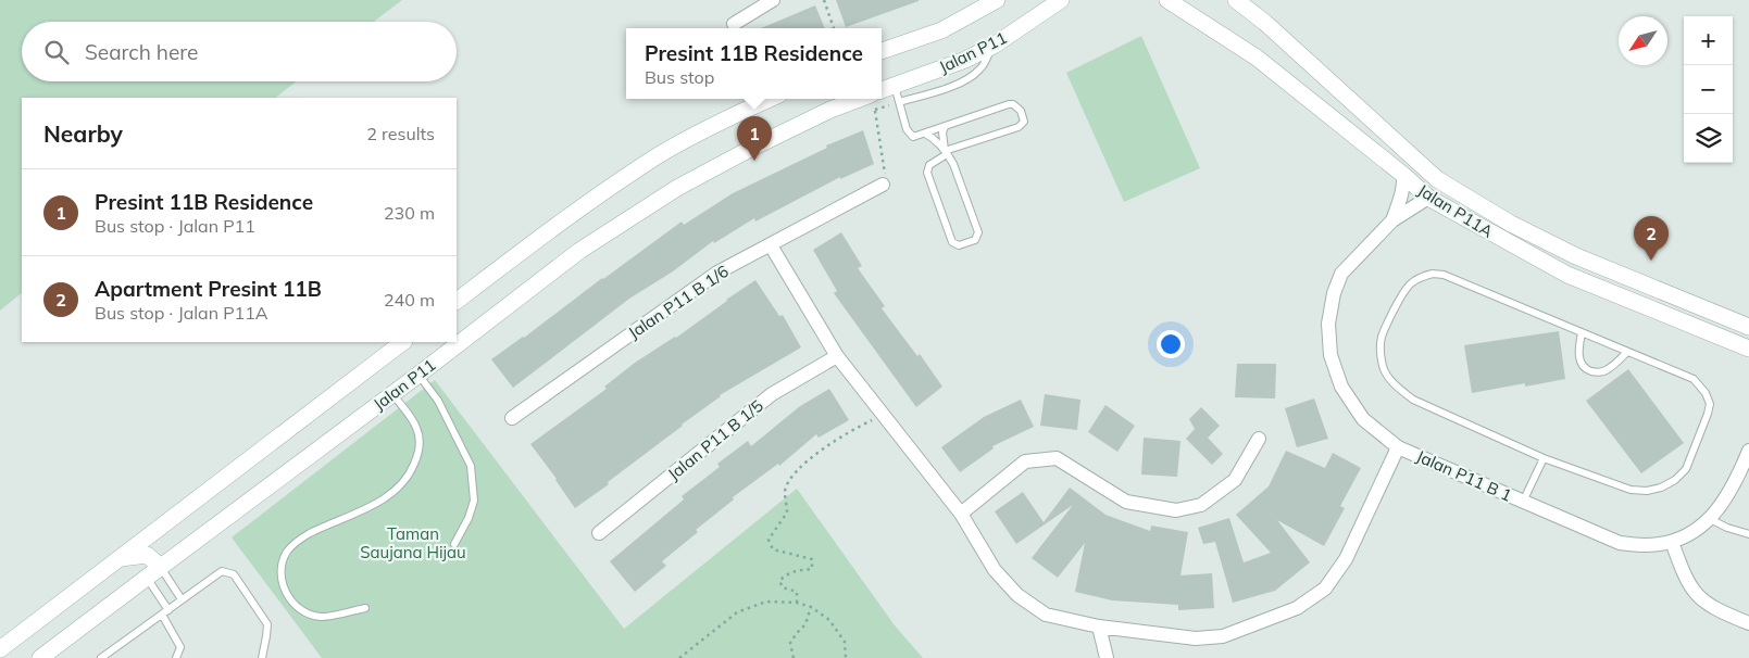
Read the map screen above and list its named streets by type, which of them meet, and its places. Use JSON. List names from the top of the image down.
{
  "streets": {
    "main road": ["Jalan P11", "Jalan P11A"],
    "street": ["Jalan P11 B 1/6", "Jalan P11 B 1/5", "Jalan P11 B 1"]
  },
  "crossings": [
    ["Jalan P11A", "Jalan P11 B 1"]
  ],
  "parks": ["Taman Saujana Hijau"],
  "north": "bottom left",
  "page": {
    "map_buttons": ["+", "−"],
    "search": "Search here",
    "popup": ["Presint 11B Residence", "Bus stop"],
    "heading": ["Nearby", "2 results"],
    "pins": ["1", "2"],
    "list": [
      {
        "mark": "1",
        "name": "Presint 11B Residence",
        "note": "Bus stop · Jalan P11",
        "value": "230 m"
      },
      {
        "mark": "2",
        "name": "Apartment Presint 11B",
        "note": "Bus stop · Jalan P11A",
        "value": "240 m"
      }
    ]
  }
}
